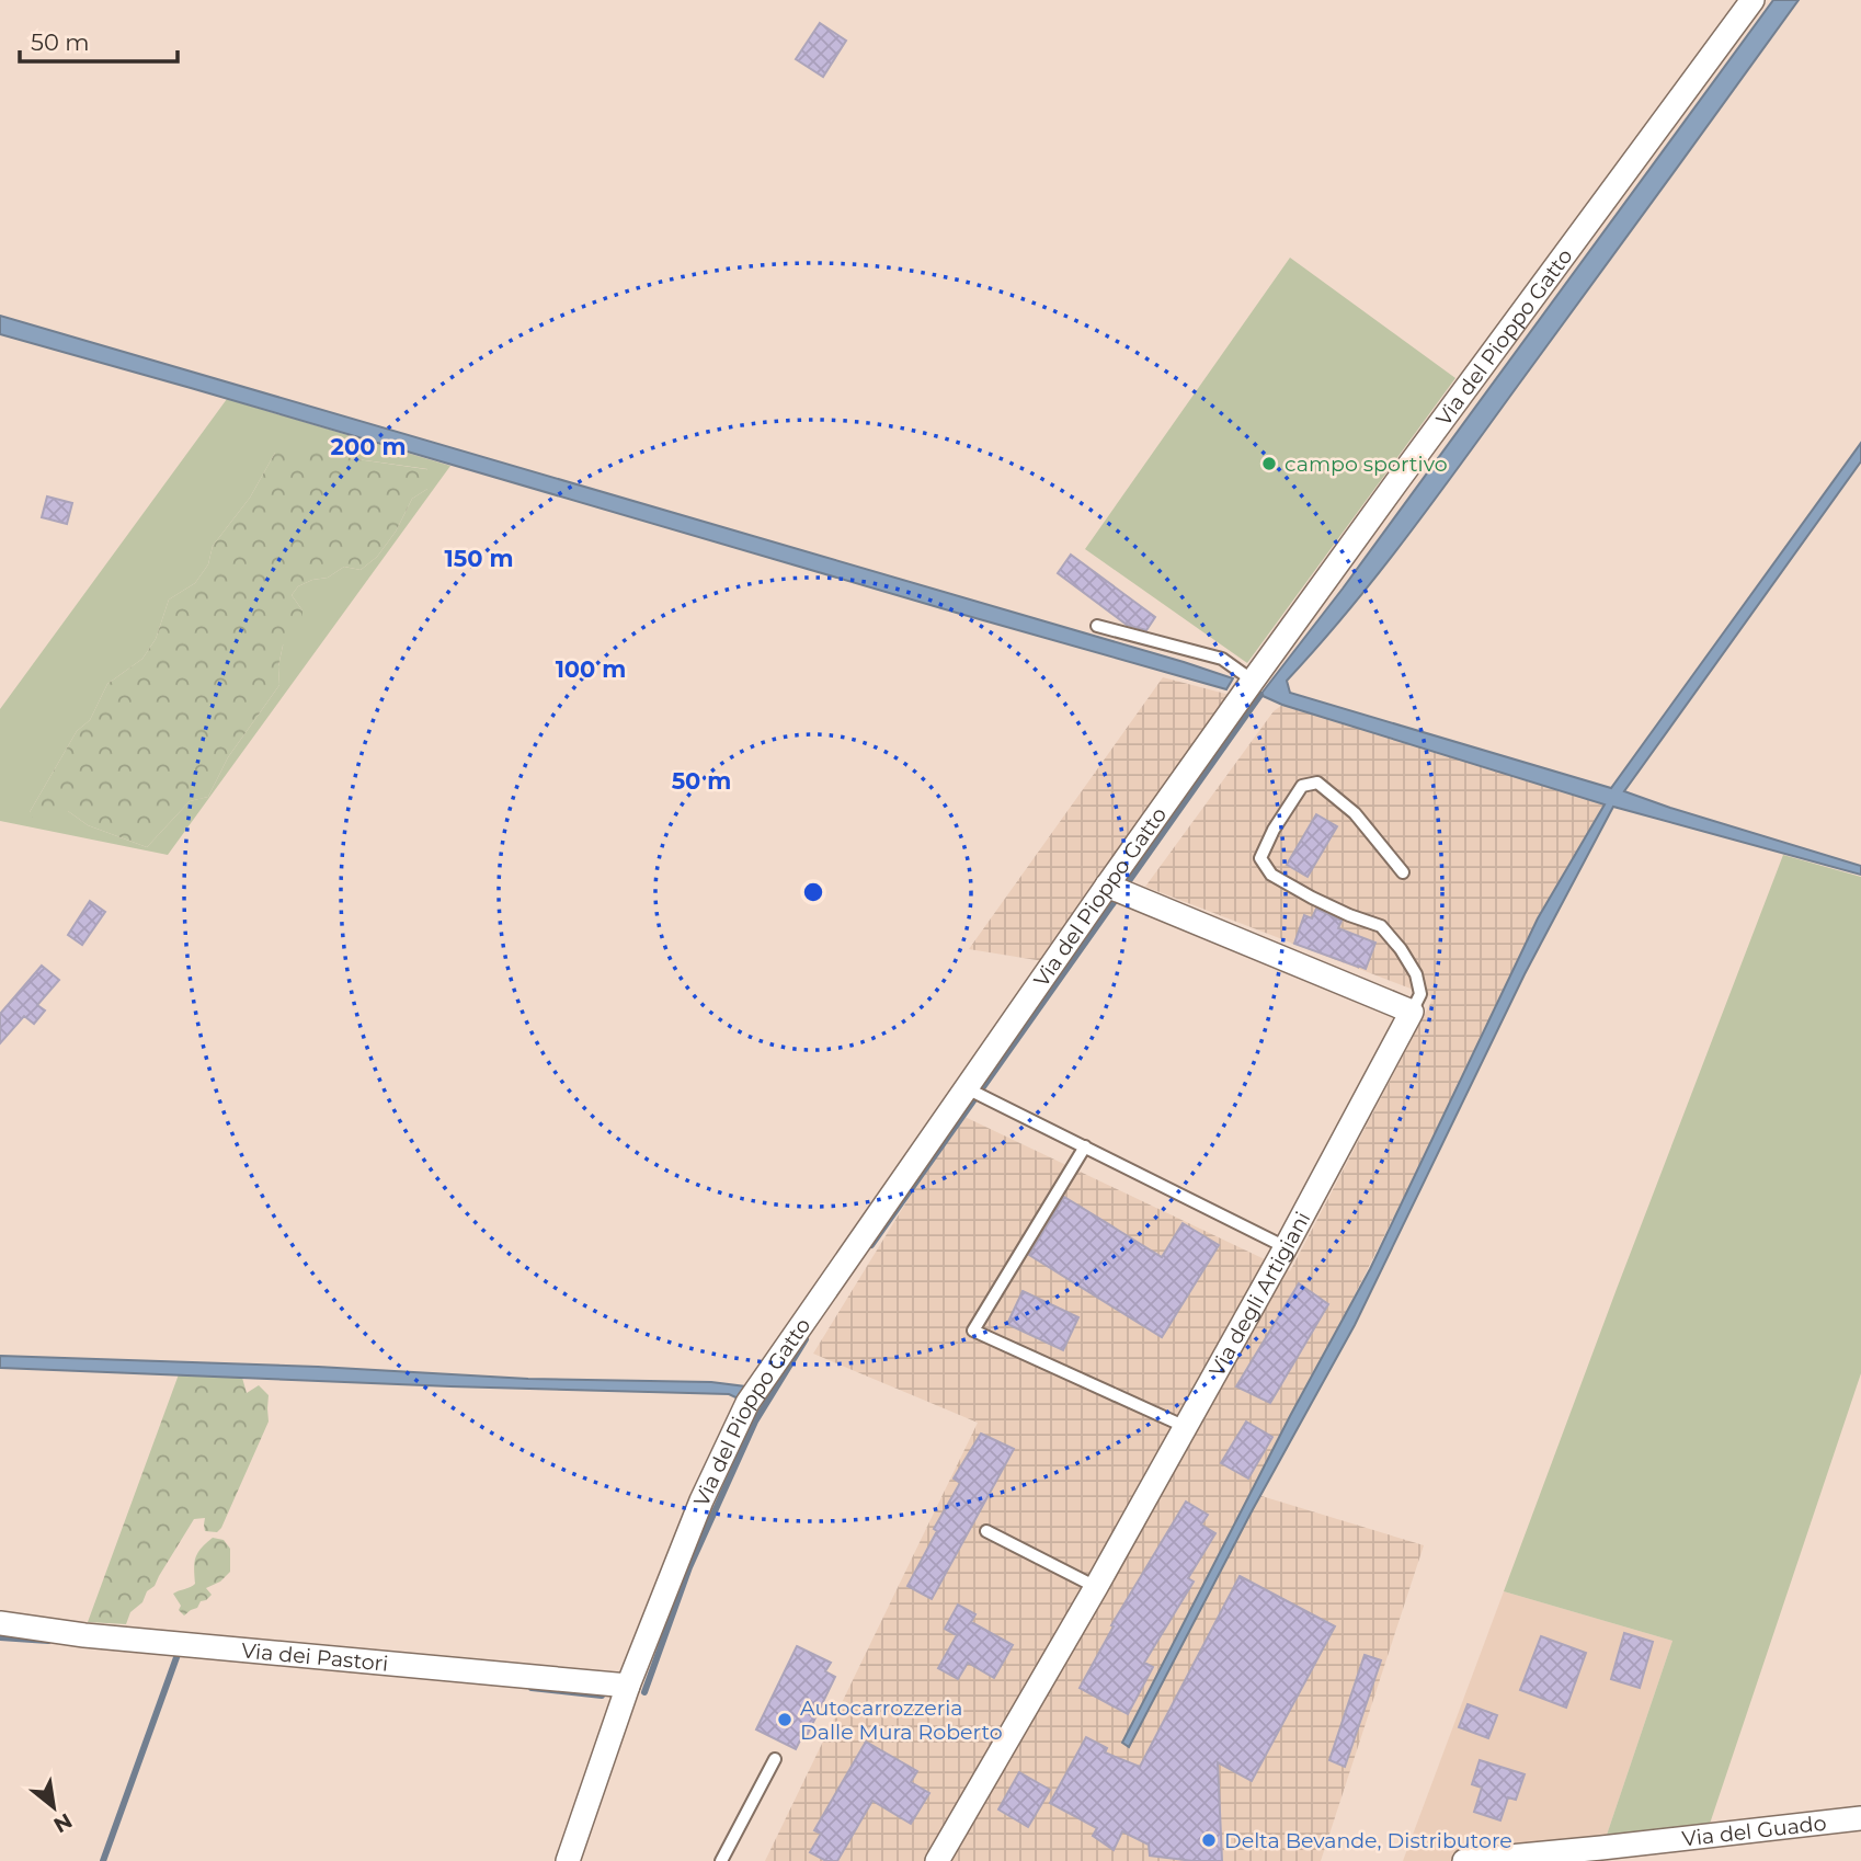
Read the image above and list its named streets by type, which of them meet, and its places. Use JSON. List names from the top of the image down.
{
  "streets": {
    "street": [
      "Via del Pioppo Gatto",
      "Via degli Artigiani",
      "Via dei Pastori",
      "Via del Guado"
    ]
  },
  "crossings": [
    ["Via del Pioppo Gatto", "Via dei Pastori"]
  ],
  "places": ["campo sportivo", "Autocarrozzeria Dalle Mura Roberto", "Delta Bevande, Distributore"],
  "scale_bar": "50 m",
  "north": "bottom right",
  "rings": [
    "200 m",
    "150 m",
    "100 m",
    "50 m"
  ]
}
